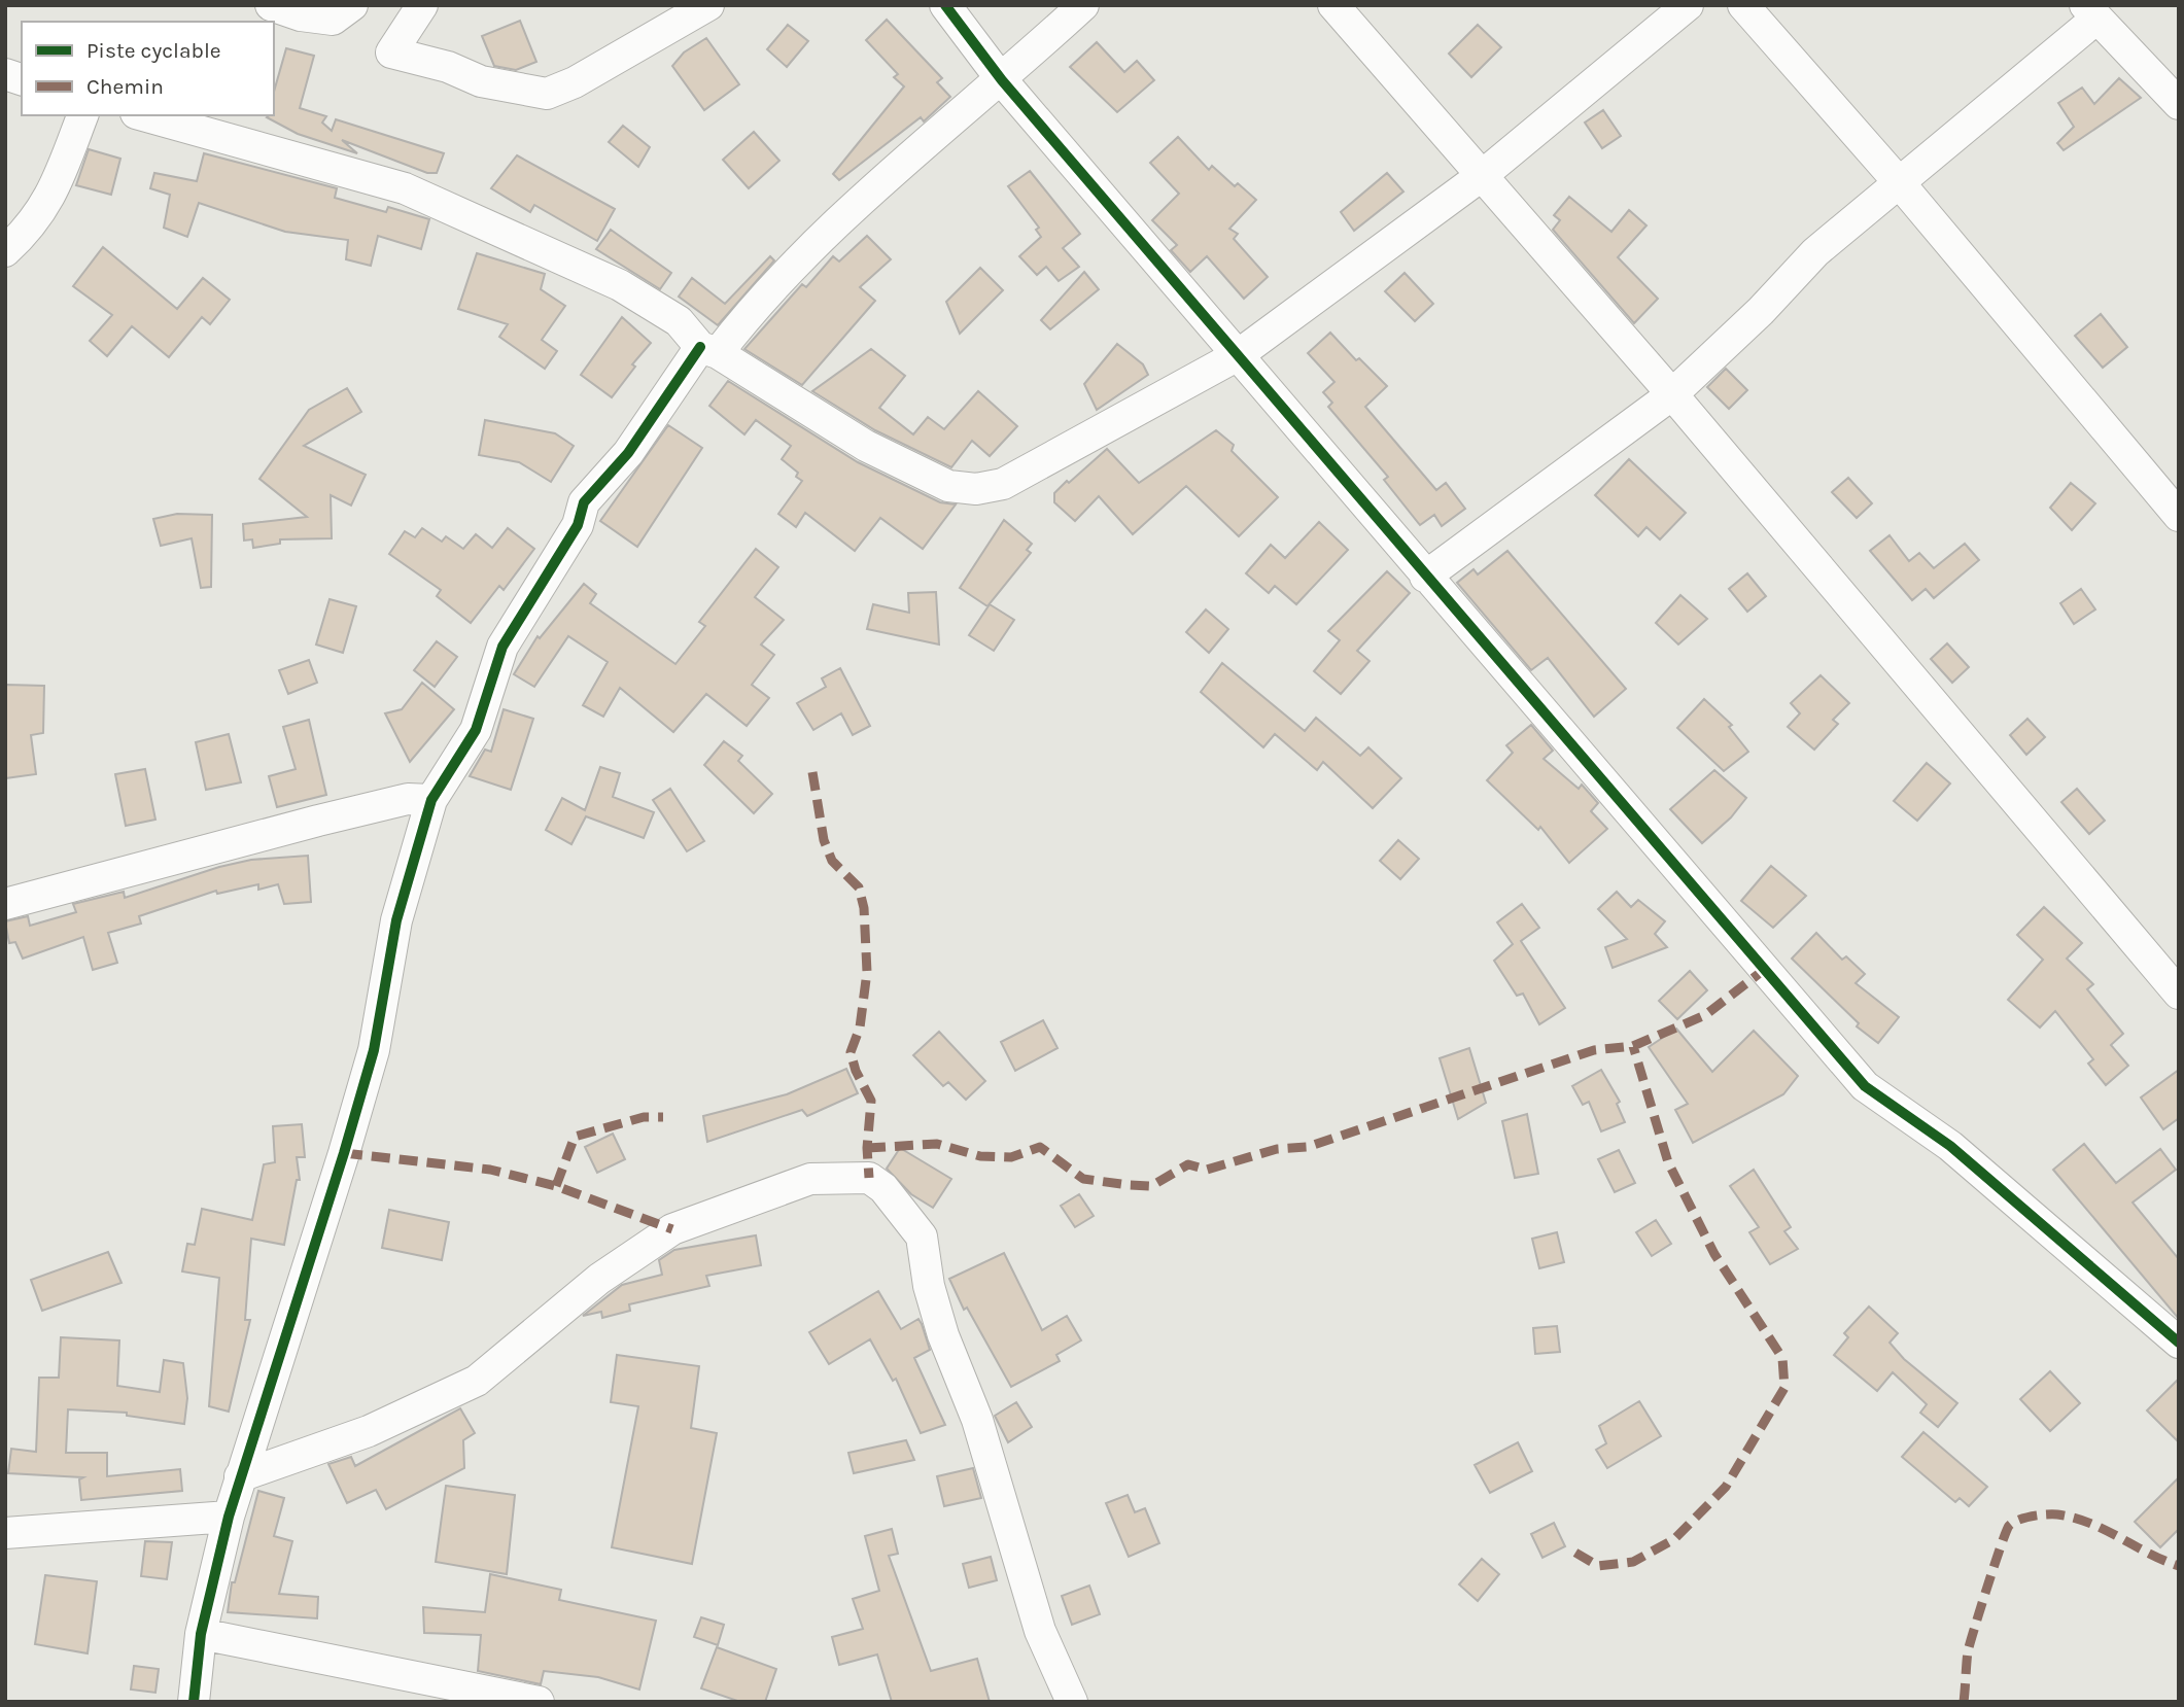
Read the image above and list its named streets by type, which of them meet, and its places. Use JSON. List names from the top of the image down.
{
  "legend": ["Piste cyclable", "Chemin"]
}
